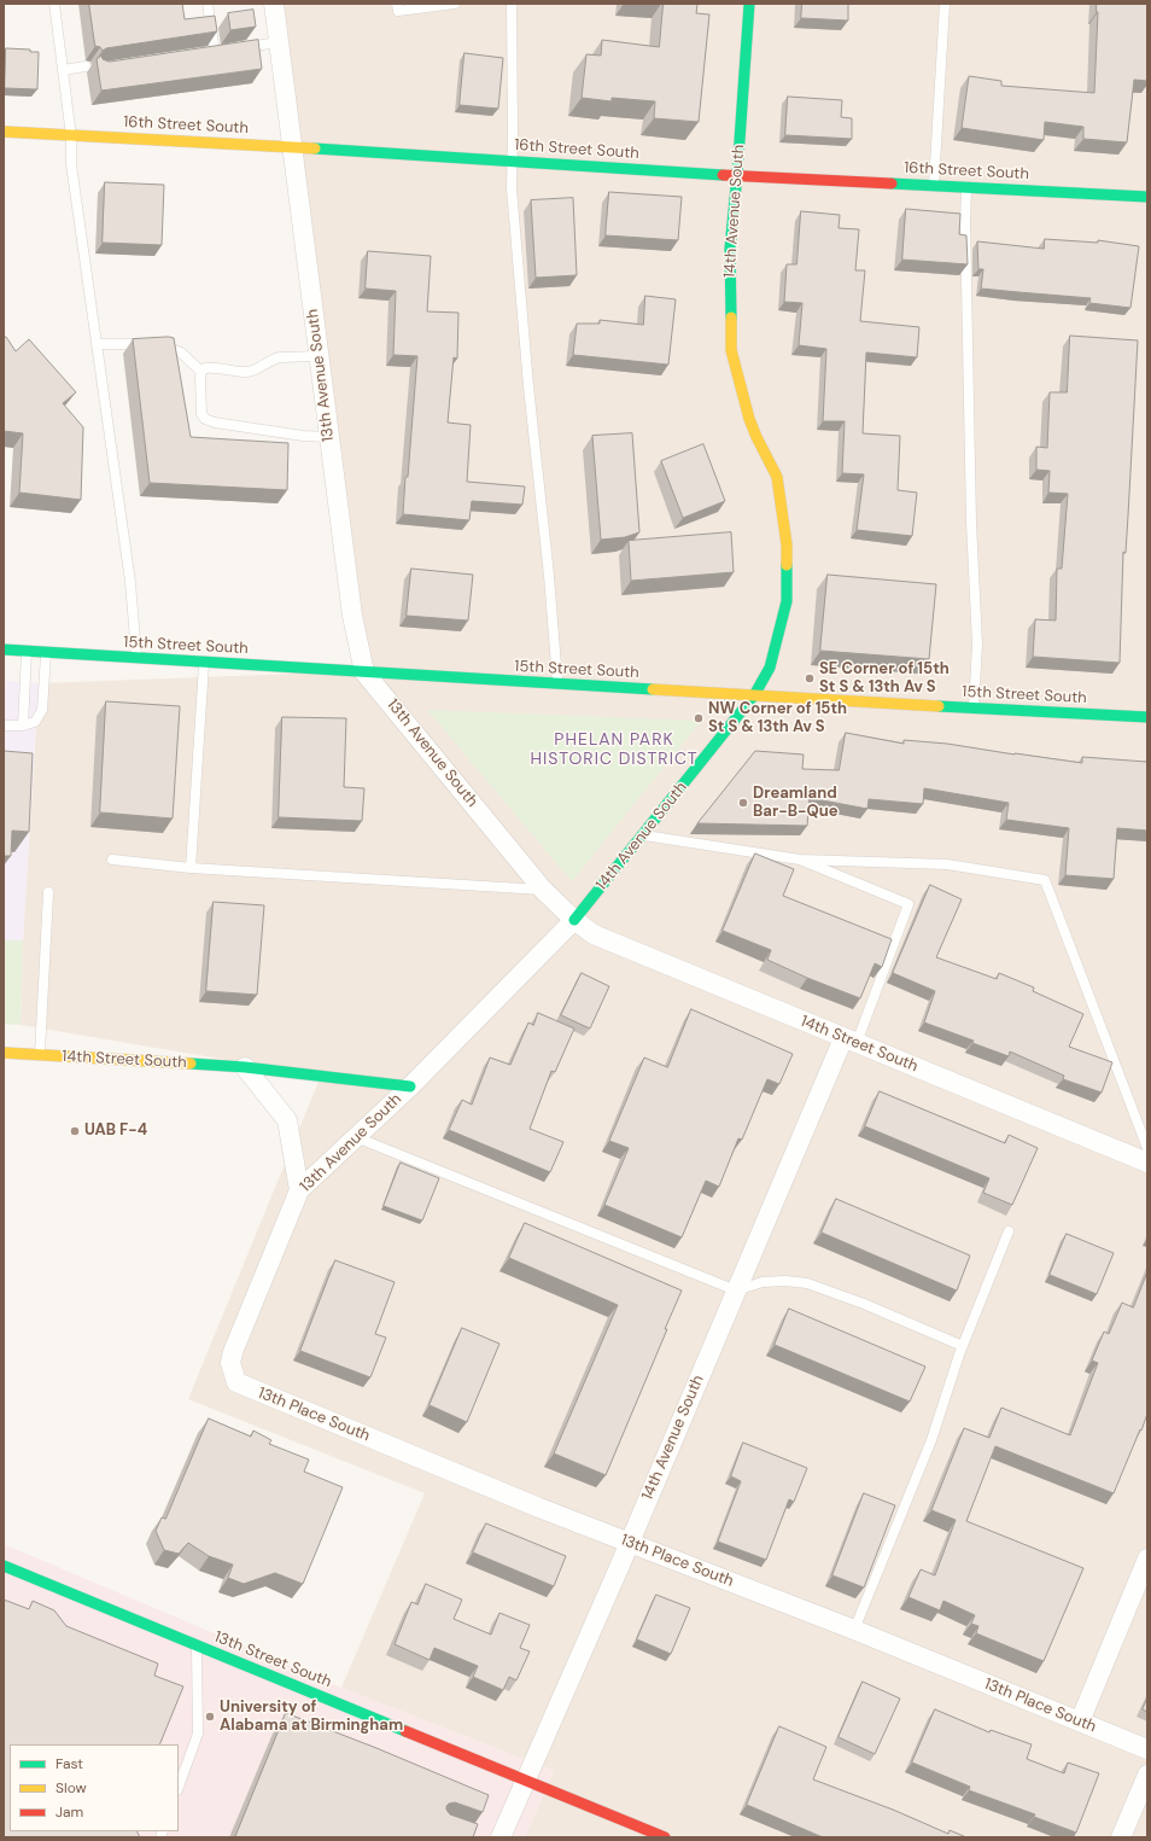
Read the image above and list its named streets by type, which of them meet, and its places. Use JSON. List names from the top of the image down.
{
  "streets": {
    "street": [
      "16th Street South",
      "14th Avenue South",
      "13th Avenue South",
      "15th Street South",
      "14th Street South",
      "13th Place South",
      "13th Street South"
    ]
  },
  "crossings": [
    ["16th Street South", "14th Avenue South"],
    ["16th Street South", "13th Avenue South"],
    ["14th Avenue South", "13th Avenue South"],
    ["14th Avenue South", "15th Street South"],
    ["14th Avenue South", "14th Street South"],
    ["14th Avenue South", "13th Place South"],
    ["14th Avenue South", "13th Street South"],
    ["13th Avenue South", "15th Street South"],
    ["13th Avenue South", "14th Street South"],
    ["13th Avenue South", "13th Place South"]
  ],
  "districts": ["PHELAN PARK HISTORIC DISTRICT"],
  "places": [
    "SE Corner of 15th St S & 13th Av S",
    "NW Corner of 15th St S & 13th Av S",
    "Dreamland Bar-B-Que",
    "UAB F-4",
    "University of Alabama at Birmingham"
  ],
  "legend": ["Fast", "Slow", "Jam"]
}
